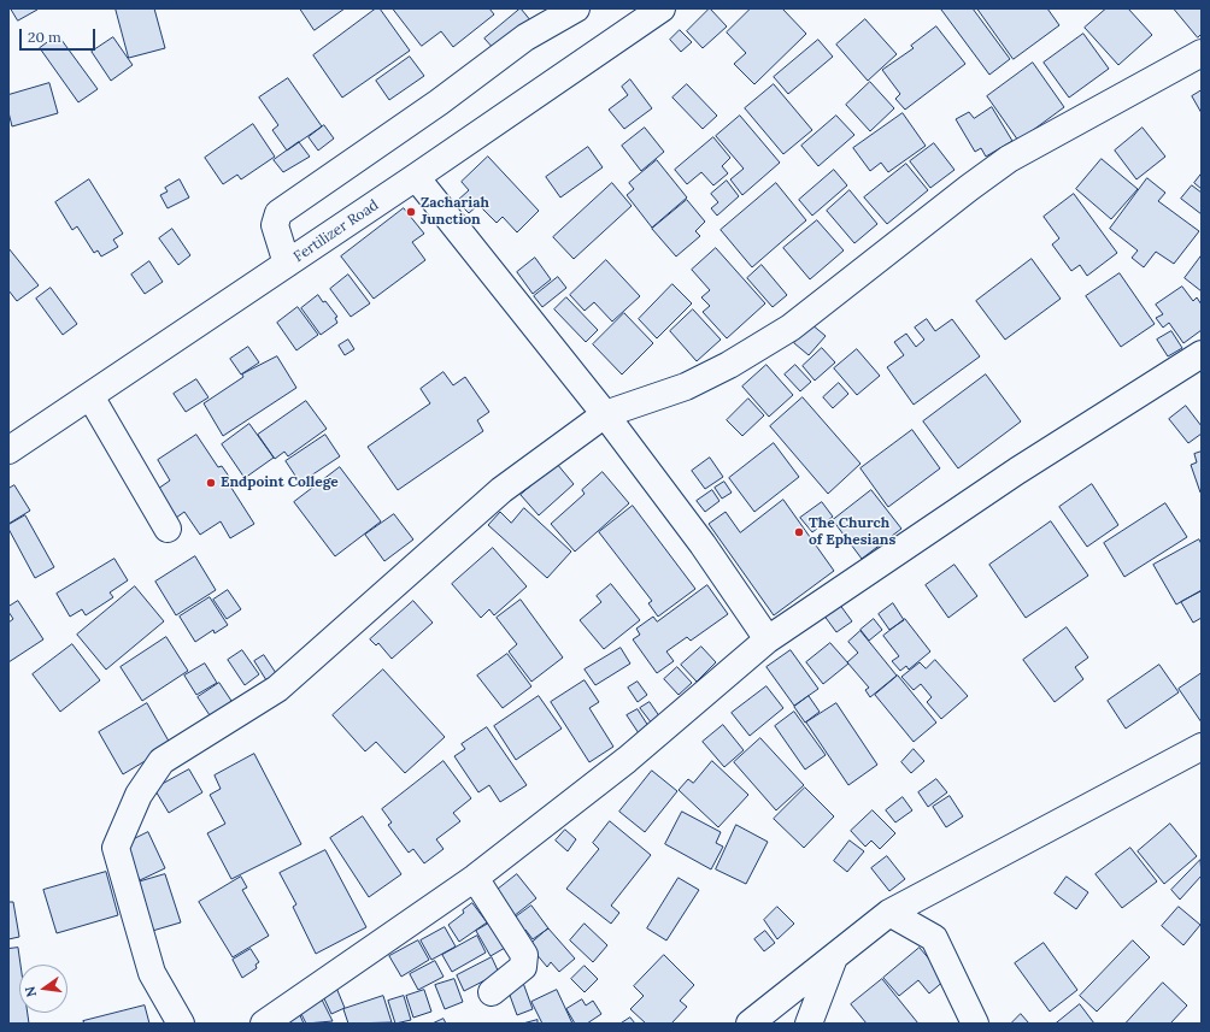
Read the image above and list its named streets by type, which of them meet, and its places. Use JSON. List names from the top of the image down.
{
  "streets": {
    "street": ["Fertilizer Road"]
  },
  "places": ["Zachariah Junction", "Endpoint College", "The Church of Ephesians"],
  "scale_bar": "20 m",
  "north": "left"
}
